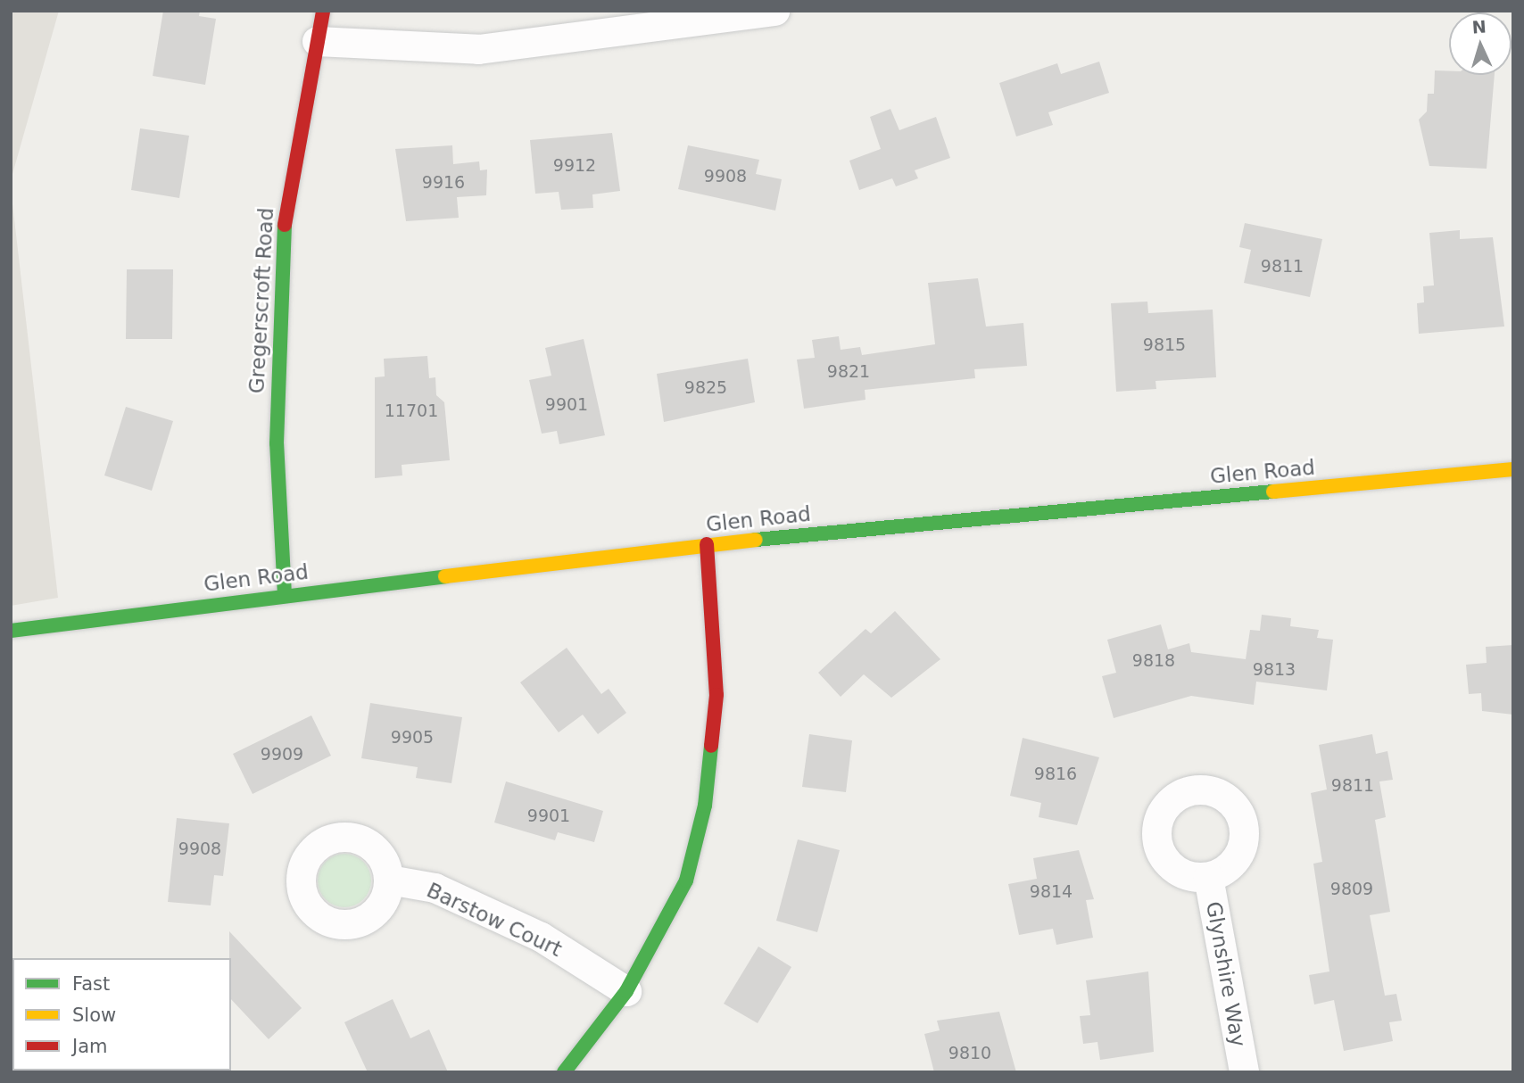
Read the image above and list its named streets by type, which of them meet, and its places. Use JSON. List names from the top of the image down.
{
  "streets": {
    "main road": ["Gregerscroft Road", "Glen Road"],
    "street": ["Barstow Court", "Glynshire Way"]
  },
  "crossings": [
    ["Gregerscroft Road", "Glen Road"]
  ],
  "house_numbers": [
    "9912",
    "9908",
    "9916",
    "9811",
    "9815",
    "9821",
    "9825",
    "9901",
    "11701",
    "9818",
    "9813",
    "9905",
    "9909",
    "9816",
    "9811",
    "9901",
    "9908",
    "9809",
    "9814",
    "9810"
  ],
  "legend": ["Fast", "Slow", "Jam"],
  "north": "top"
}
